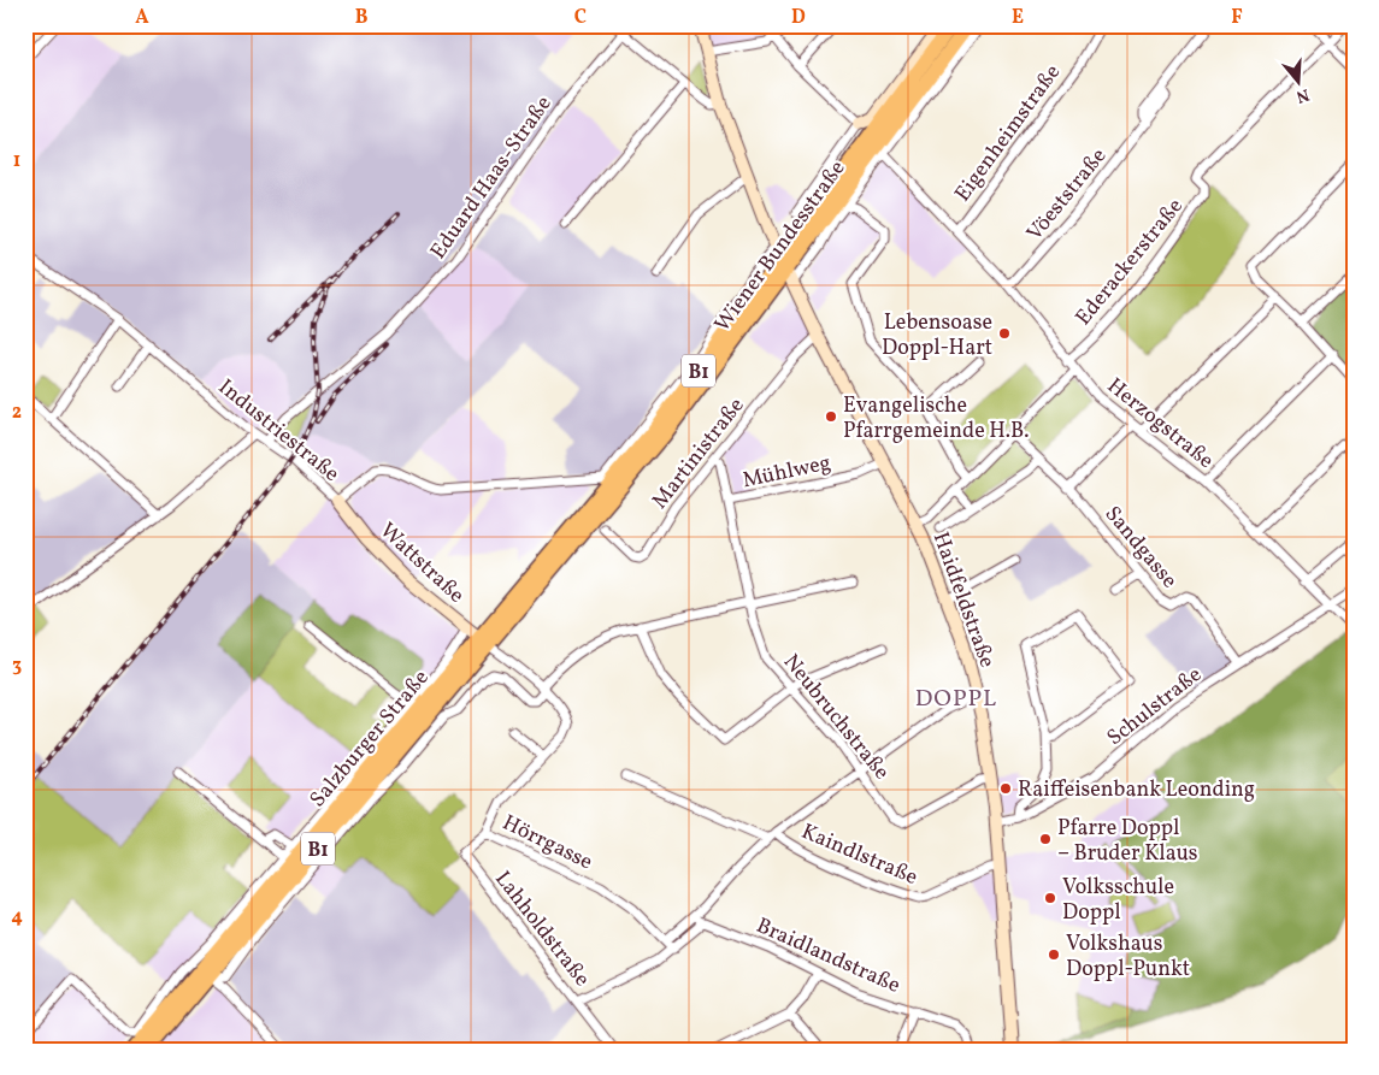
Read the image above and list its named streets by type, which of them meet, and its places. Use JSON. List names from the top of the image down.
{
  "streets": {
    "main road": ["Wiener Bundesstraße", "B1", "Salzburger Straße"],
    "street": [
      "Eigenheimstraße",
      "Eduard Haas-Straße",
      "Vöeststraße",
      "Ederackerstraße",
      "Herzogstraße",
      "Industriestraße",
      "Martinistraße",
      "Mühlweg",
      "Sandgasse",
      "Wattstraße",
      "Haidfeldstraße",
      "Schulstraße",
      "Neubruchstraße",
      "Hörrgasse",
      "Kaindlstraße",
      "Lahholdstraße",
      "Braidlandstraße"
    ]
  },
  "crossings": [
    ["Eigenheimstraße", "Herzogstraße"],
    ["Eduard Haas-Straße", "Industriestraße"],
    ["Vöeststraße", "Herzogstraße"],
    ["Wiener Bundesstraße", "Herzogstraße"],
    ["Wiener Bundesstraße", "Industriestraße"],
    ["Wiener Bundesstraße", "Haidfeldstraße"],
    ["Wiener Bundesstraße", "Salzburger Straße"],
    ["Ederackerstraße", "Herzogstraße"],
    ["Herzogstraße", "Schulstraße"],
    ["Industriestraße", "Wattstraße"],
    ["Industriestraße", "Salzburger Straße"],
    ["Martinistraße", "Haidfeldstraße"],
    ["Martinistraße", "Neubruchstraße"],
    ["Mühlweg", "Haidfeldstraße"],
    ["Mühlweg", "Neubruchstraße"],
    ["Sandgasse", "Schulstraße"],
    ["Wattstraße", "Salzburger Straße"],
    ["Haidfeldstraße", "Schulstraße"],
    ["Haidfeldstraße", "Neubruchstraße"],
    ["Haidfeldstraße", "Kaindlstraße"],
    ["Salzburger Straße", "Hörrgasse"],
    ["Hörrgasse", "Lahholdstraße"]
  ],
  "districts": ["DOPPL"],
  "places": [
    "Lebensoase Doppl-Hart",
    "Evangelische Pfarrgemeinde H.B.",
    "Raiffeisenbank Leonding",
    "Pfarre Doppl – Bruder Klaus",
    "Volksschule Doppl",
    "Volkshaus Doppl-Punkt"
  ],
  "north": "bottom",
  "grid": {
    "columns": [
      "A",
      "B",
      "C",
      "D",
      "E",
      "F"
    ],
    "rows": [
      "1",
      "2",
      "3",
      "4"
    ]
  }
}
